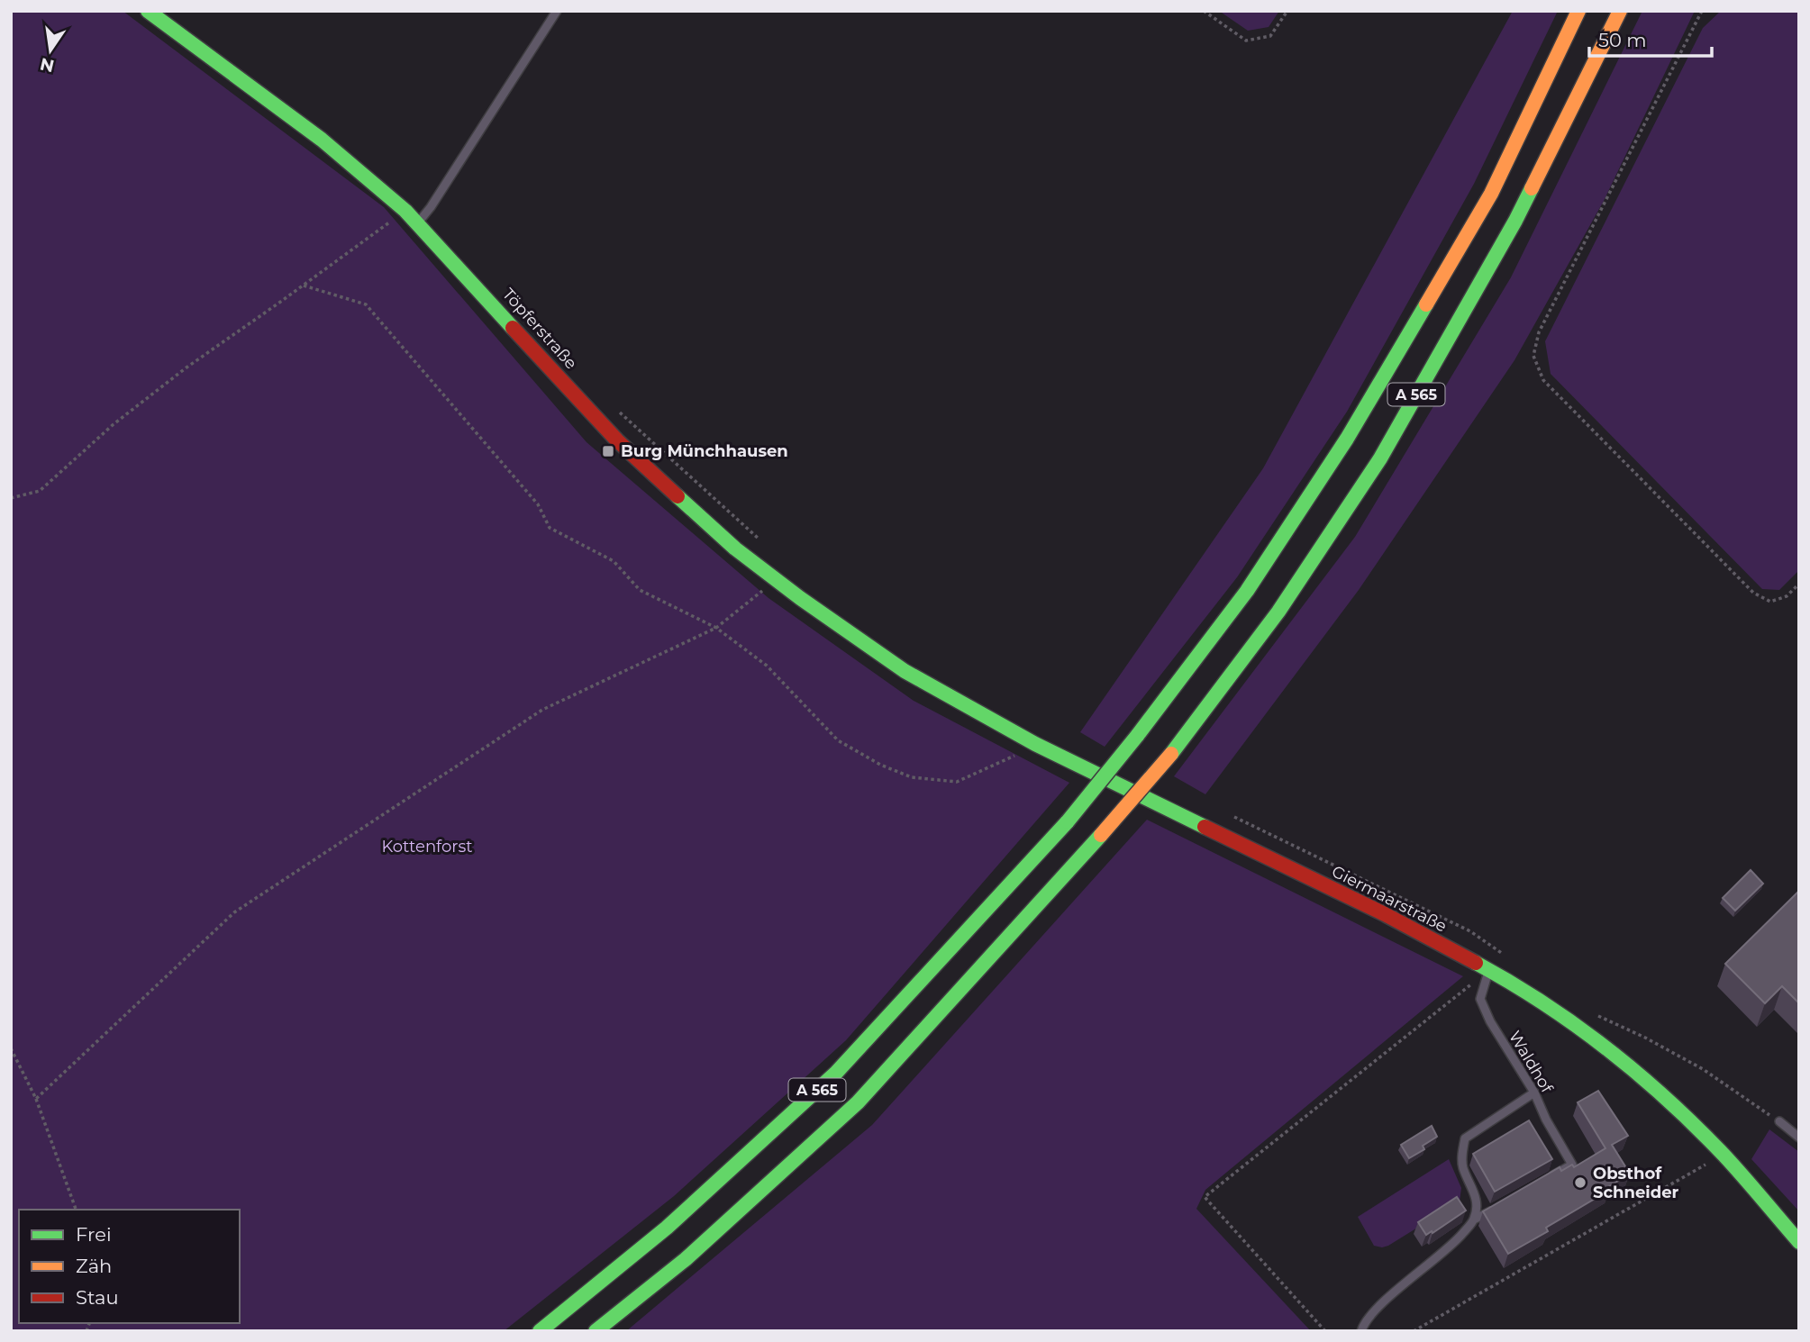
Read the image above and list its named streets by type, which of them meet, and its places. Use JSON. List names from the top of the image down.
{
  "streets": {
    "main road": ["Töpferstraße", "A 565", "Giermaarstraße"],
    "lane": ["Waldhof"]
  },
  "crossings": [
    ["Töpferstraße", "Giermaarstraße"],
    ["Giermaarstraße", "Waldhof"]
  ],
  "parks": ["Kottenforst"],
  "places": {
    "transit": ["Burg Münchhausen"],
    "other": ["Obsthof Schneider"]
  },
  "legend": ["Frei", "Zäh", "Stau"],
  "scale_bar": "50 m",
  "north": "bottom"
}
